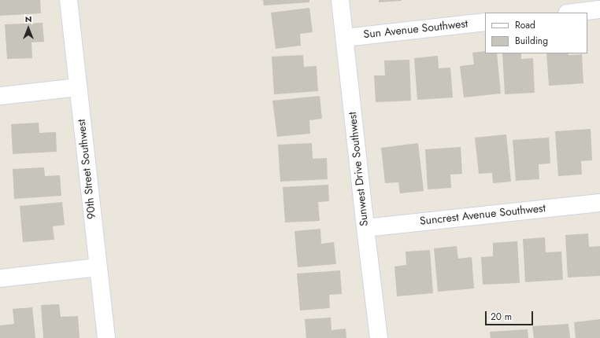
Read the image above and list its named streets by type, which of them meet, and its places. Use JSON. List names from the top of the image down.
{
  "streets": {
    "street": [
      "Sun Avenue Southwest",
      "90th Street Southwest",
      "Sunwest Drive Southwest",
      "Suncrest Avenue Southwest"
    ]
  },
  "crossings": [
    ["Sun Avenue Southwest", "Sunwest Drive Southwest"],
    ["Sunwest Drive Southwest", "Suncrest Avenue Southwest"]
  ],
  "legend": ["Road", "Building"],
  "scale_bar": "20 m",
  "north": "top"
}
